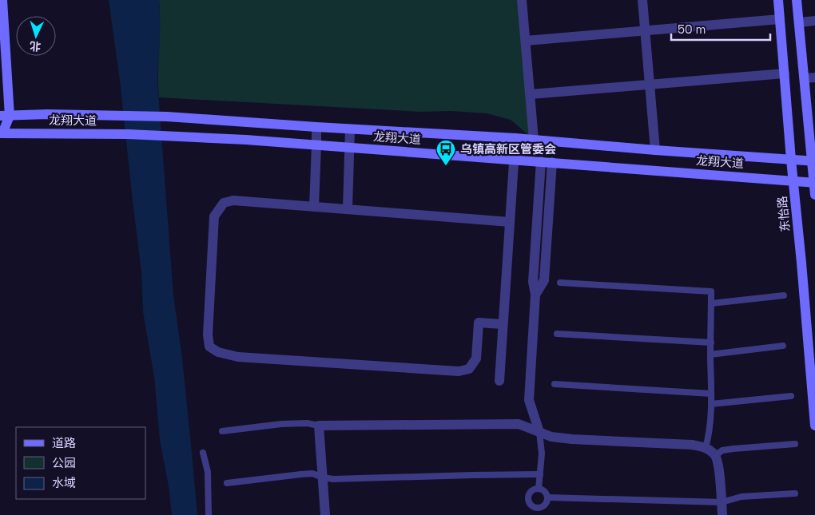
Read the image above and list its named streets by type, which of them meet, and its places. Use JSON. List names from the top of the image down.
{
  "streets": {
    "main road": ["龙翔大道", "东怡路"]
  },
  "crossings": [
    ["龙翔大道", "东怡路"]
  ],
  "places": {
    "bus stop": ["乌镇高新区管委会"]
  },
  "legend": ["道路", "公园", "水域"],
  "scale_bar": "50 m",
  "north": "bottom"
}
